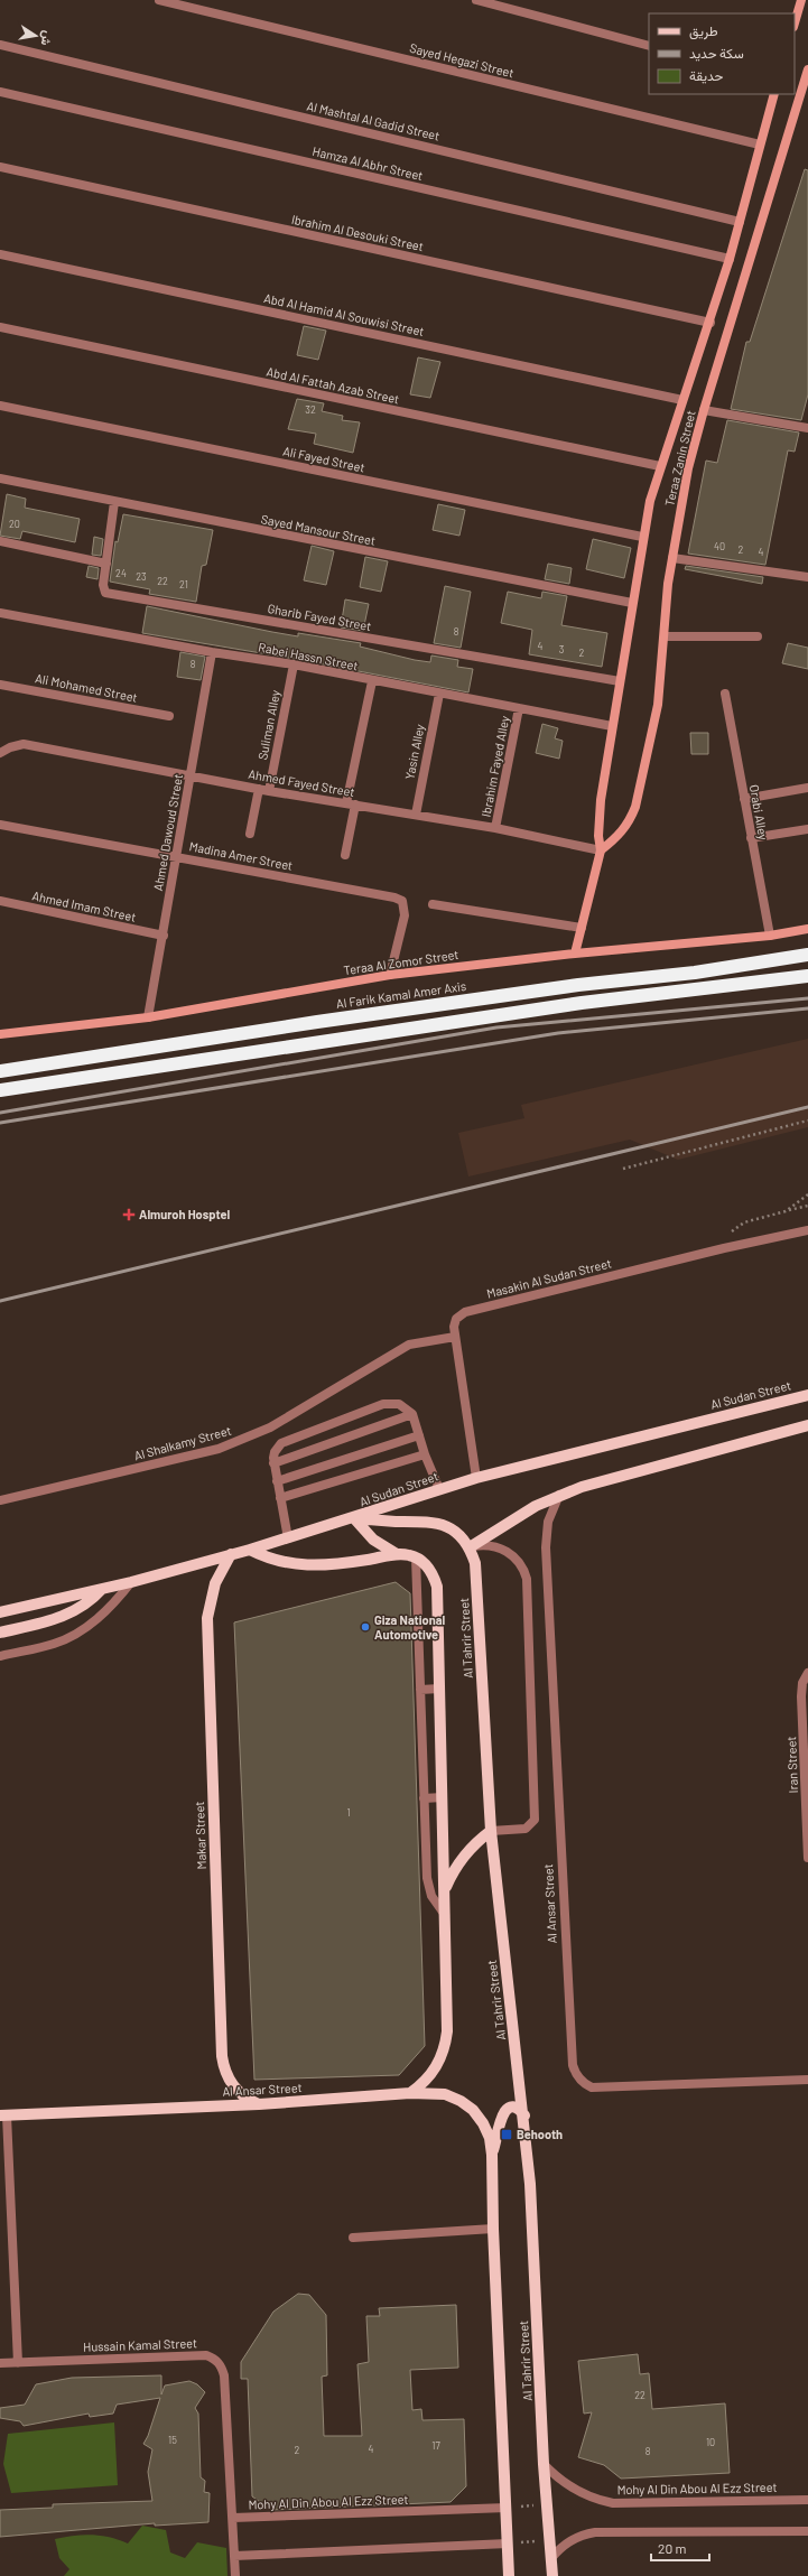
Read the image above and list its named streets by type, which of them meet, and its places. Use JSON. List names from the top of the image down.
{
  "streets": {
    "highway": ["Al Farik Kamal Amer Axis"],
    "main road": [
      "Al Sudan Street",
      "Al Tahrir Street",
      "Makar Street",
      "Al Ansar Street"
    ],
    "street": [
      "Sayed Hegazi Street",
      "Al Mashtal Al Gadid Street",
      "Hamza Al Abhr Street",
      "Ibrahim Al Desouki Street",
      "Abd Al Hamid Al Souwisi Street",
      "Abd Al Fattah Azab Street",
      "Teraa Zanin Street",
      "Ali Fayed Street",
      "Sayed Mansour Street",
      "Gharib Fayed Street",
      "Rabei Hassn Street",
      "Ali Mohamed Street",
      "Suliman Alley",
      "Yasin Alley",
      "Ibrahim Fayed Alley",
      "Ahmed Fayed Street",
      "Orabi Alley",
      "Ahmed Dawoud Street",
      "Madina Amer Street",
      "Ahmed Imam Street",
      "Teraa Al Zomor Street",
      "Masakin Al Sudan Street",
      "Al Shalkamy Street",
      "Iran Street",
      "Hussain Kamal Street",
      "Mohy Al Din Abou Al Ezz Street"
    ]
  },
  "crossings": [
    ["Sayed Hegazi Street", "Teraa Zanin Street"],
    ["Al Mashtal Al Gadid Street", "Teraa Zanin Street"],
    ["Hamza Al Abhr Street", "Teraa Zanin Street"],
    ["Ibrahim Al Desouki Street", "Teraa Zanin Street"],
    ["Abd Al Hamid Al Souwisi Street", "Teraa Zanin Street"],
    ["Abd Al Fattah Azab Street", "Teraa Zanin Street"],
    ["Teraa Zanin Street", "Ali Fayed Street"],
    ["Teraa Zanin Street", "Sayed Mansour Street"],
    ["Teraa Zanin Street", "Gharib Fayed Street"],
    ["Teraa Zanin Street", "Rabei Hassn Street"],
    ["Teraa Zanin Street", "Ahmed Fayed Street"],
    ["Teraa Zanin Street", "Teraa Al Zomor Street"],
    ["Sayed Mansour Street", "Gharib Fayed Street"],
    ["Rabei Hassn Street", "Suliman Alley"],
    ["Rabei Hassn Street", "Yasin Alley"],
    ["Rabei Hassn Street", "Ibrahim Fayed Alley"],
    ["Rabei Hassn Street", "Ahmed Dawoud Street"],
    ["Suliman Alley", "Ahmed Fayed Street"],
    ["Yasin Alley", "Ahmed Fayed Street"],
    ["Ibrahim Fayed Alley", "Ahmed Fayed Street"],
    ["Ahmed Fayed Street", "Ahmed Dawoud Street"],
    ["Orabi Alley", "Teraa Al Zomor Street"],
    ["Ahmed Dawoud Street", "Madina Amer Street"],
    ["Ahmed Dawoud Street", "Ahmed Imam Street"],
    ["Ahmed Dawoud Street", "Teraa Al Zomor Street"],
    ["Madina Amer Street", "Teraa Al Zomor Street"],
    ["Masakin Al Sudan Street", "Al Sudan Street"],
    ["Masakin Al Sudan Street", "Al Shalkamy Street"],
    ["Al Sudan Street", "Makar Street"],
    ["Al Tahrir Street", "Mohy Al Din Abou Al Ezz Street"],
    ["Makar Street", "Al Ansar Street"],
    ["Hussain Kamal Street", "Mohy Al Din Abou Al Ezz Street"]
  ],
  "places": {
    "health": ["Almuroh Hosptel"],
    "other": ["Giza National Automotive"],
    "transit": ["Behooth"]
  },
  "house_numbers": [
    "32",
    "20",
    "40",
    "2",
    "4",
    "24",
    "23",
    "22",
    "21",
    "8",
    "4",
    "3",
    "2",
    "8",
    "1",
    "22",
    "15",
    "10",
    "17",
    "4",
    "2",
    "8"
  ],
  "legend": ["طريق", "سكة حديد", "حديقة"],
  "scale_bar": "20 m",
  "north": "right"
}
